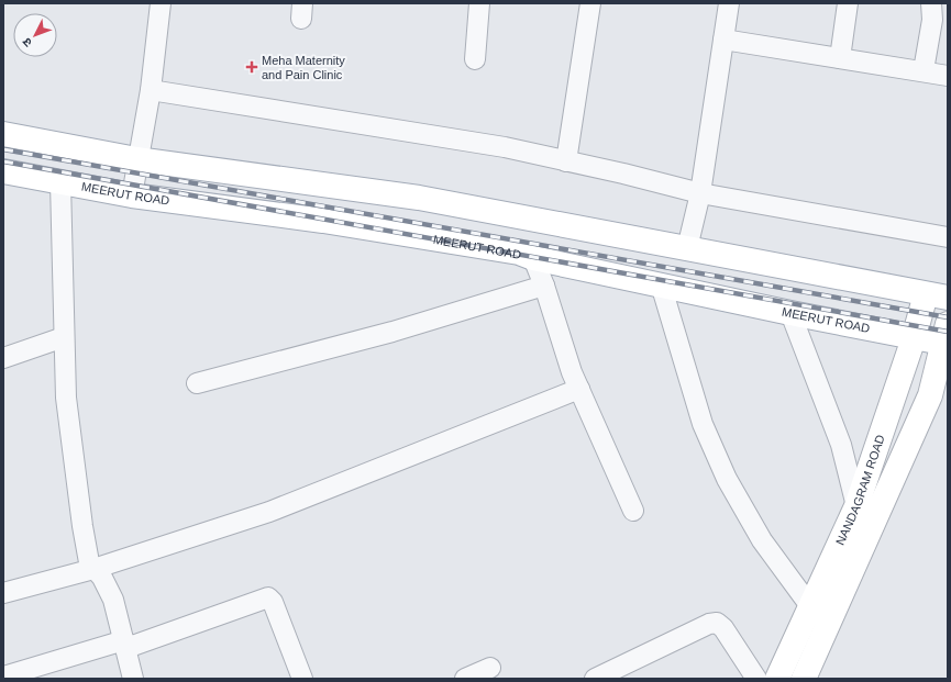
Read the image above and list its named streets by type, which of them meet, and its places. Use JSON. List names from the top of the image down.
{
  "streets": {
    "main road": ["MEERUT ROAD", "NANDAGRAM ROAD"]
  },
  "crossings": [
    ["MEERUT ROAD", "NANDAGRAM ROAD"]
  ],
  "places": {
    "health": ["Meha Maternity and Pain Clinic"]
  },
  "north": "bottom left"
}
